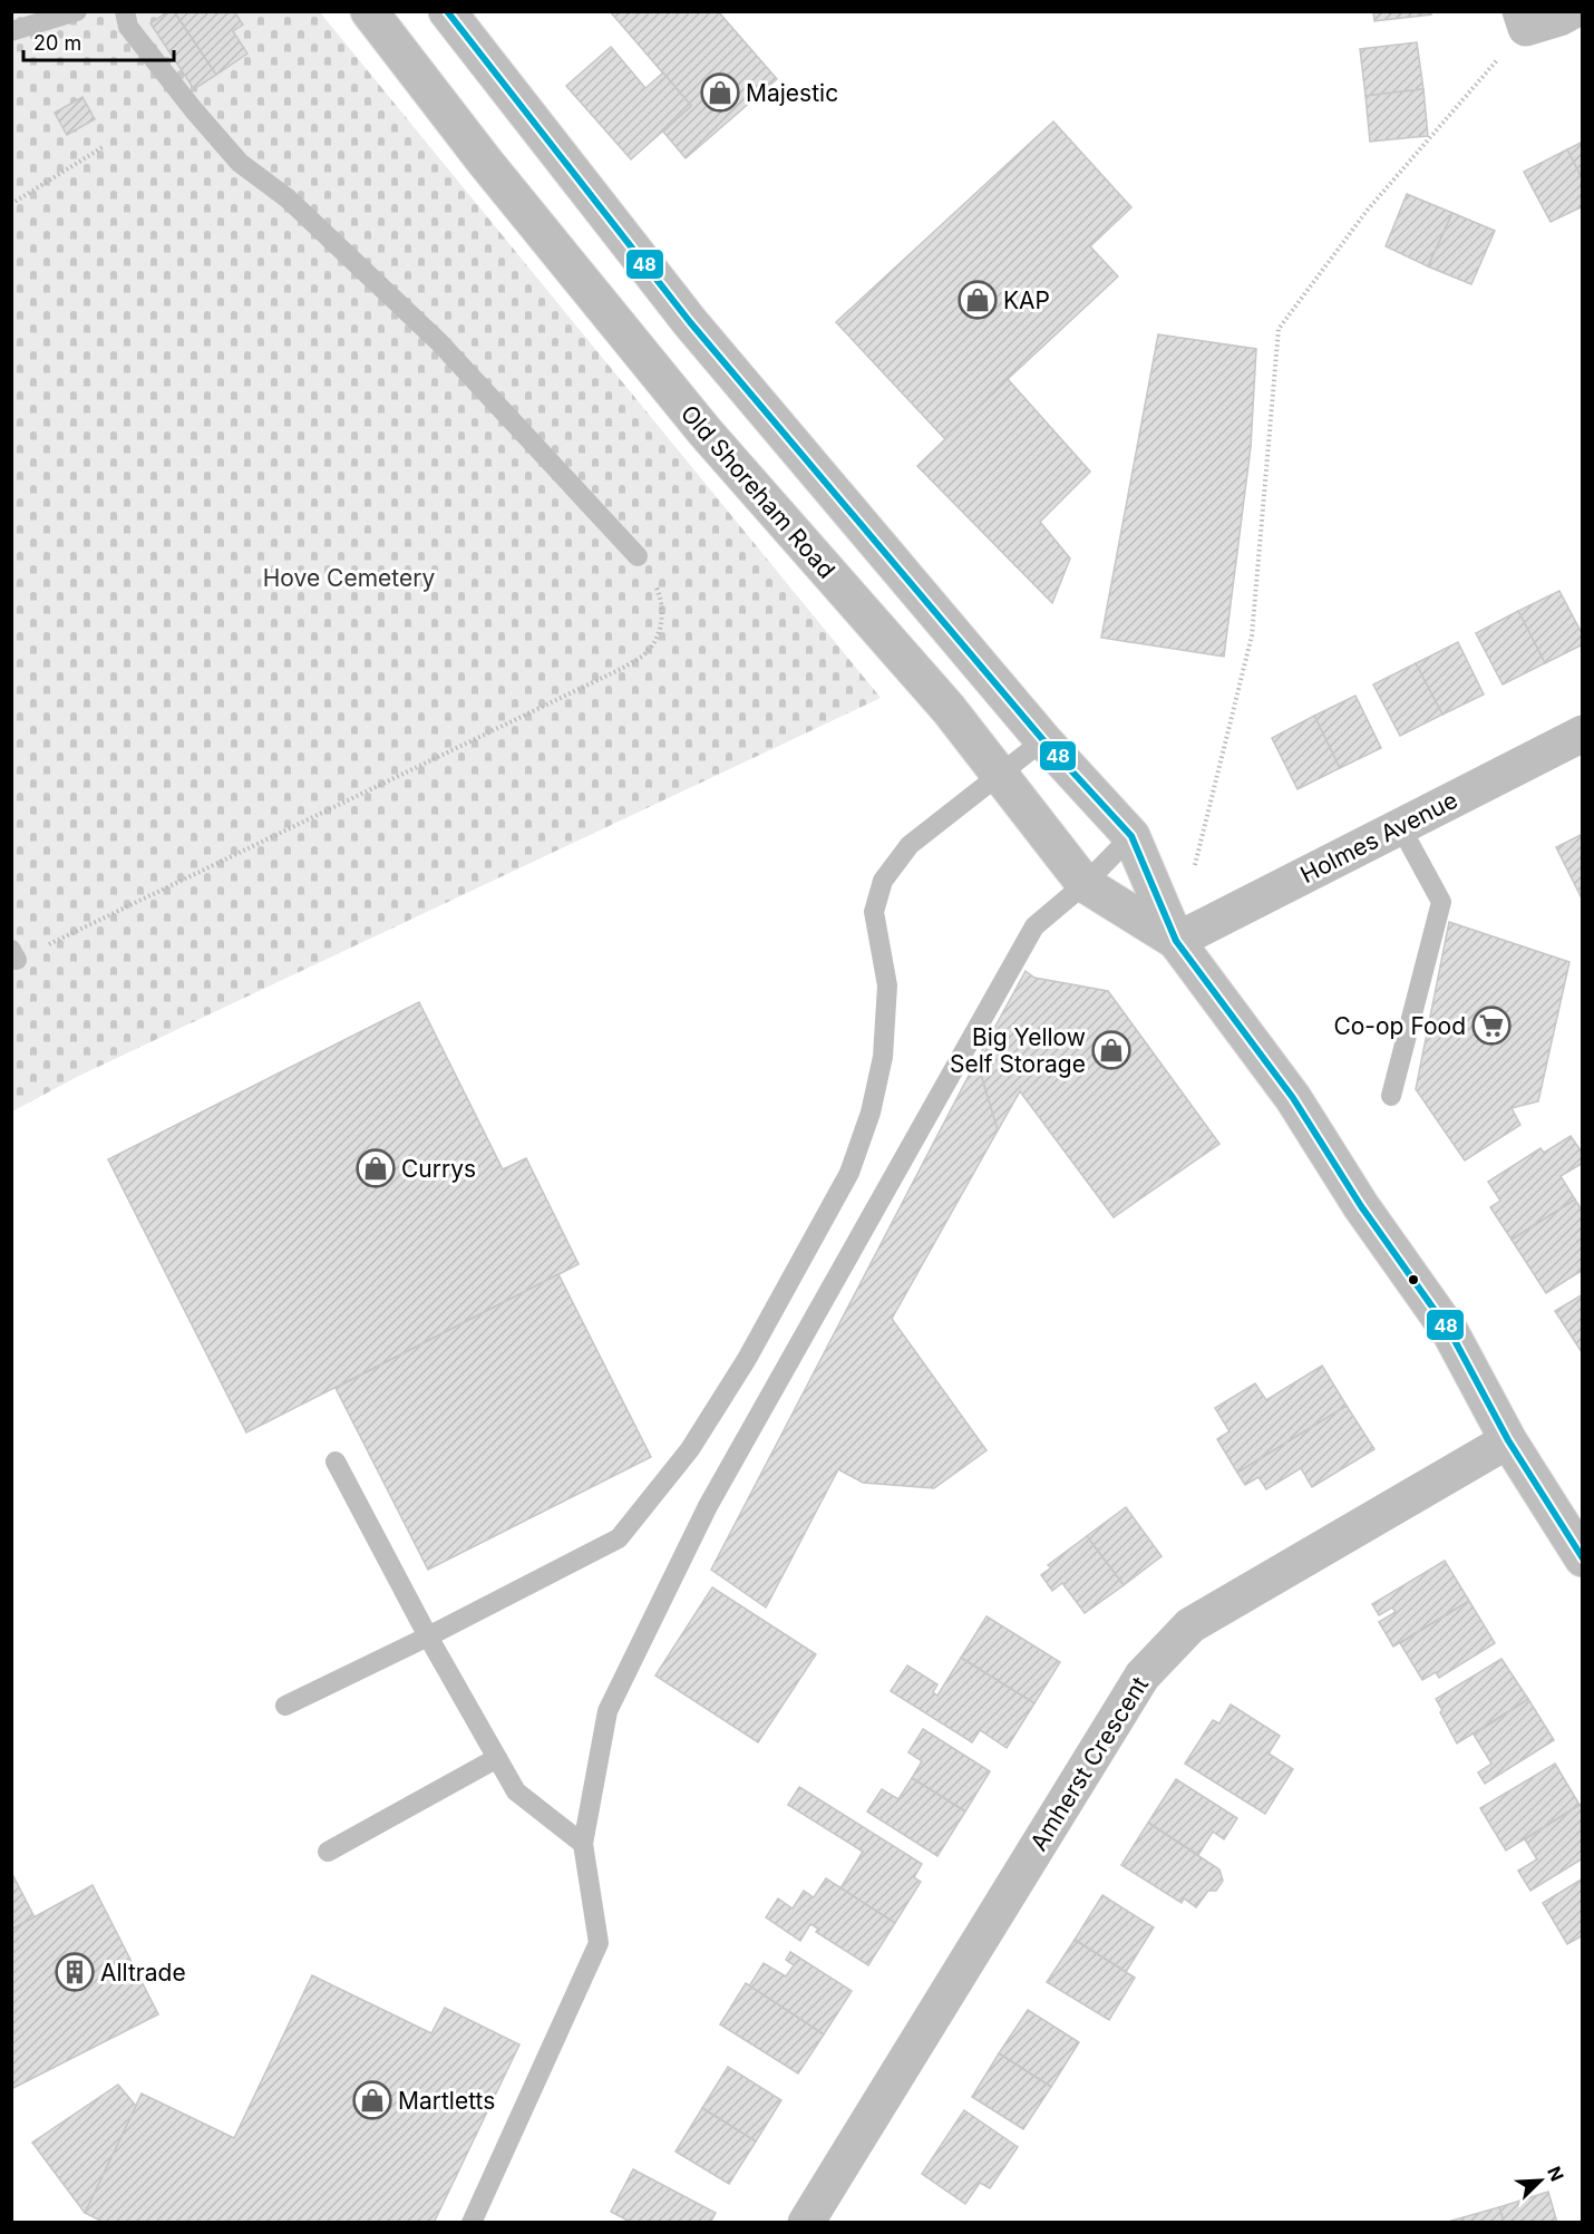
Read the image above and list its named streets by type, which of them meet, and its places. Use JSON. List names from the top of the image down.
{
  "streets": {
    "main road": ["Old Shoreham Road", "Holmes Avenue", "Amherst Crescent"]
  },
  "crossings": [
    ["Old Shoreham Road", "Holmes Avenue"],
    ["Old Shoreham Road", "Amherst Crescent"]
  ],
  "parks": ["Hove Cemetery"],
  "places": {
    "shop": [
      "Majestic",
      "KAP",
      "Big Yellow Self Storage",
      "Currys",
      "Martletts"
    ],
    "supermarket": ["Co-op Food"],
    "building": ["Alltrade"]
  },
  "lines": ["transit line 48"],
  "scale_bar": "20 m",
  "north": "top right"
}
